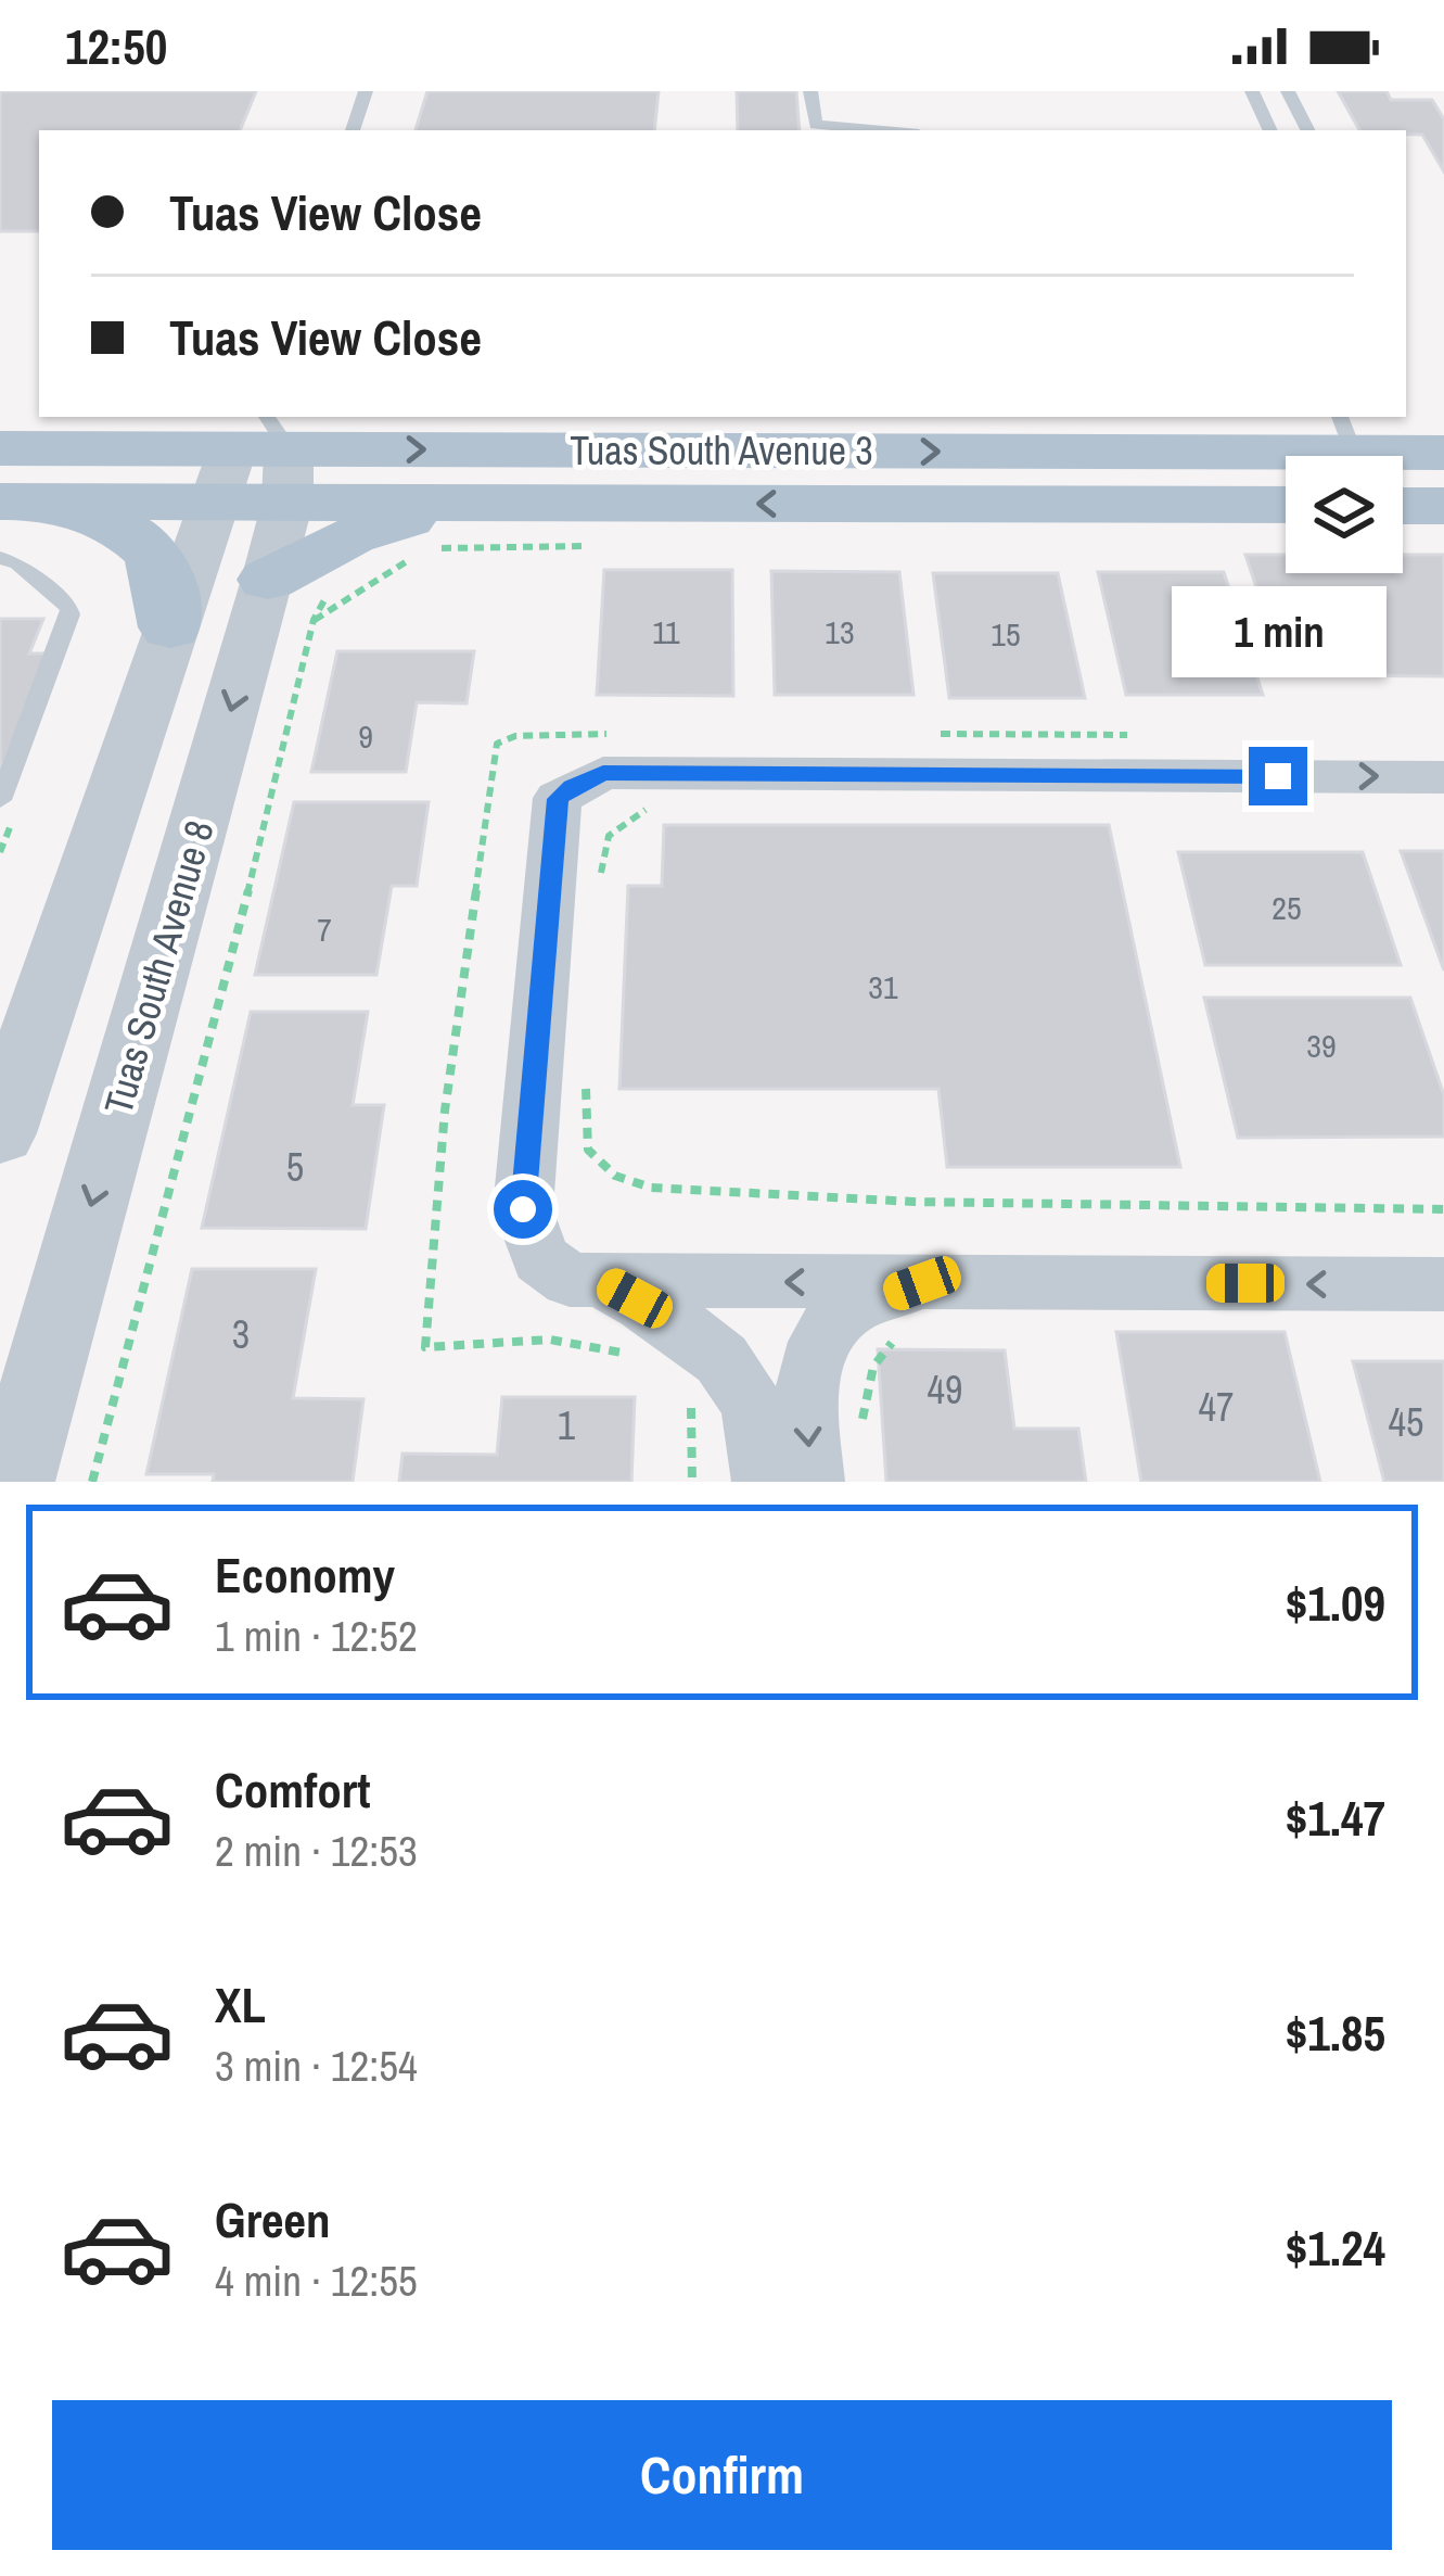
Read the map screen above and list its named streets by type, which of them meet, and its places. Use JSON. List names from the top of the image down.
{
  "streets": {
    "main road": ["Tuas South Avenue 3"],
    "street": ["Tuas South Avenue 8"]
  },
  "crossings": [
    ["Tuas South Avenue 3", "Tuas South Avenue 8"]
  ],
  "house_numbers": [
    "11",
    "13",
    "15",
    "9",
    "25",
    "7",
    "31",
    "39",
    "5",
    "3",
    "49",
    "47",
    "45",
    "1"
  ],
  "page": {
    "status": "12:50",
    "banner": ["Tuas View Close", "Tuas View Close"],
    "bubble": "1 min",
    "list": [
      {
        "name": "Economy",
        "note": "1 min · 12:52",
        "value": "$1.09"
      },
      {
        "name": "Comfort",
        "note": "2 min · 12:53",
        "value": "$1.47"
      },
      {
        "name": "XL",
        "note": "3 min · 12:54",
        "value": "$1.85"
      },
      {
        "name": "Green",
        "note": "4 min · 12:55",
        "value": "$1.24"
      }
    ],
    "buttons": "Confirm"
  }
}
